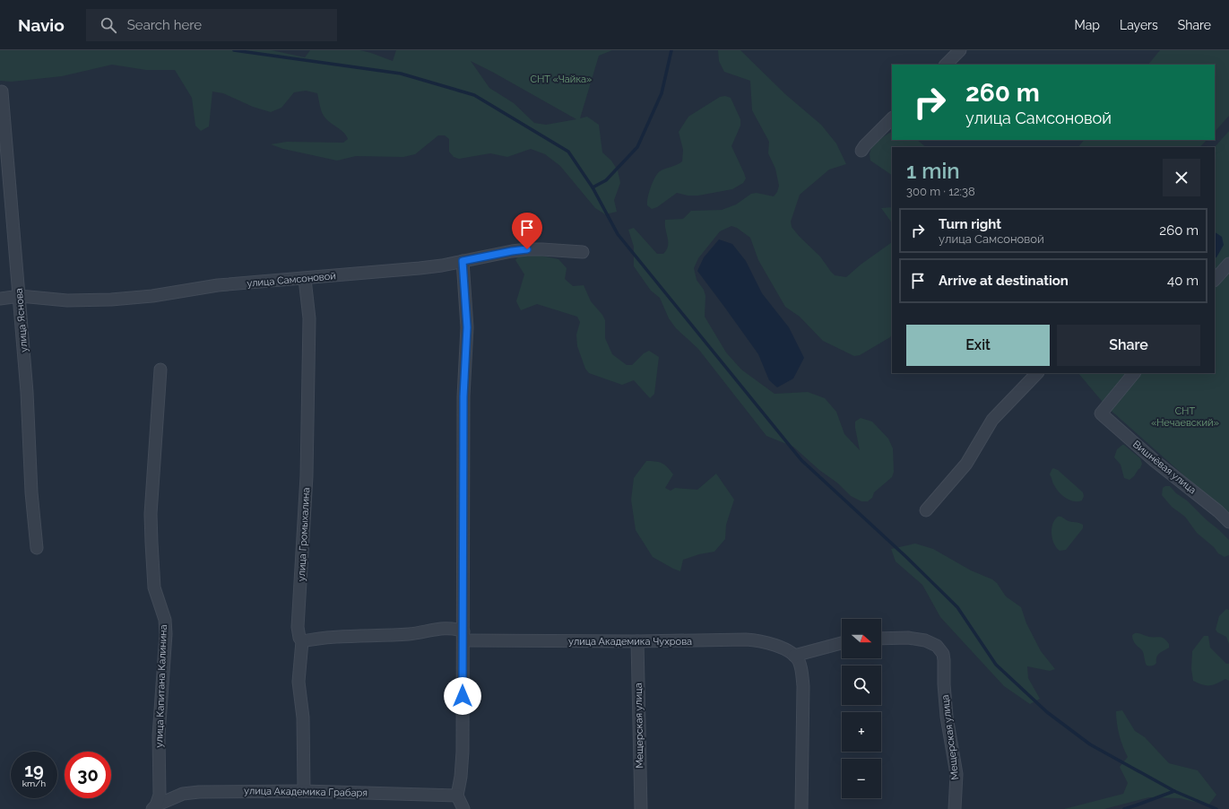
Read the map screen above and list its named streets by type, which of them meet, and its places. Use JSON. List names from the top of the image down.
{
  "streets": {
    "street": [
      "улица Самсоновой",
      "улица Яснова",
      "Вишнёвая улица",
      "улица Громыхалина",
      "улица Академика Чухрова",
      "улица Капитана Калинина",
      "Мещерская улица",
      "улица Академика Грабаря"
    ]
  },
  "crossings": [
    ["улица Самсоновой", "улица Яснова"],
    ["улица Самсоновой", "улица Громыхалина"],
    ["улица Громыхалина", "улица Академика Чухрова"],
    ["улица Громыхалина", "улица Академика Грабаря"],
    ["улица Академика Чухрова", "Мещерская улица"],
    ["улица Капитана Калинина", "улица Академика Грабаря"]
  ],
  "parks": ["СНТ «Чайка»", "СНТ «Нечаевский»"],
  "north": "right",
  "page": {
    "header": "Navio",
    "search": "Search here",
    "nav": ["Map", "Layers", "Share"],
    "turn": ["260 m", "улица Самсоновой"],
    "heading": ["1 min", "300 m · 12:38"],
    "list": [
      {
        "name": "Turn right",
        "note": "улица Самсоновой",
        "value": "260 m"
      },
      {
        "name": "Arrive at destination",
        "value": "40 m"
      }
    ],
    "buttons": ["Exit", "Share"],
    "map_buttons": ["+", "−"],
    "speed": "19 km/h",
    "limit": "30"
  }
}
